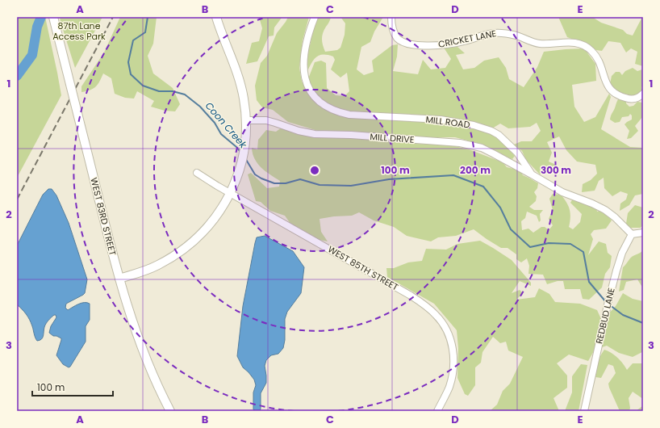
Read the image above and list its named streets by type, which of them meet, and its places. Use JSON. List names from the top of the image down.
{
  "streets": {
    "main road": ["WEST 83RD STREET"],
    "street": [
      "CRICKET LANE",
      "MILL ROAD",
      "MILL DRIVE",
      "WEST 85TH STREET",
      "REDBUD LANE"
    ]
  },
  "crossings": [
    ["MILL ROAD", "MILL DRIVE"],
    ["MILL ROAD", "REDBUD LANE"]
  ],
  "water": ["Coon Creek"],
  "parks": ["87th Lane Access Park"],
  "scale_bar": "100 m",
  "grid": {
    "columns": [
      "A",
      "B",
      "C",
      "D",
      "E"
    ],
    "rows": ["1", "2", "3"]
  },
  "rings": ["100 m", "200 m", "300 m"]
}
